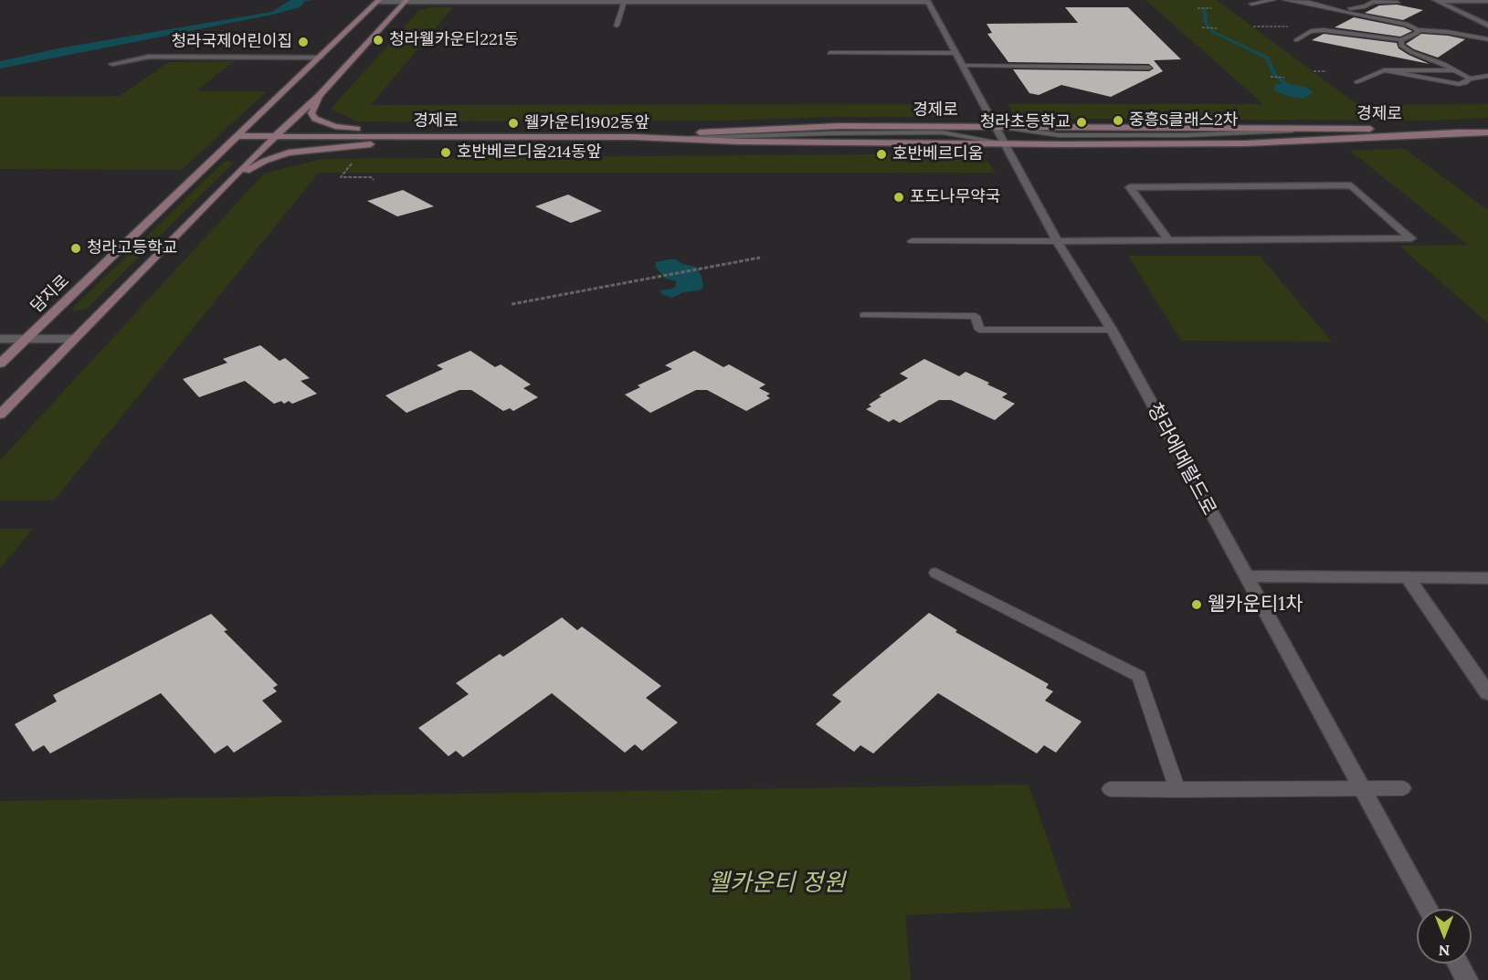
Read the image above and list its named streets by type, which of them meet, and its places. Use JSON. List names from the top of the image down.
{
  "streets": {
    "main road": ["경제로", "담지로"],
    "street": ["청라에메랄드로"]
  },
  "crossings": [
    ["경제로", "담지로"],
    ["경제로", "청라에메랄드로"]
  ],
  "parks": ["웰카운티 정원"],
  "places": [
    "청라웰카운티221동",
    "청라국제어린이집",
    "중흥S클래스2차",
    "청라초등학교",
    "웰카운티1902동앞",
    "호반베르디움214동앞",
    "호반베르디움",
    "포도나무약국",
    "청라고등학교",
    "웰카운티1차"
  ],
  "north": "bottom"
}
